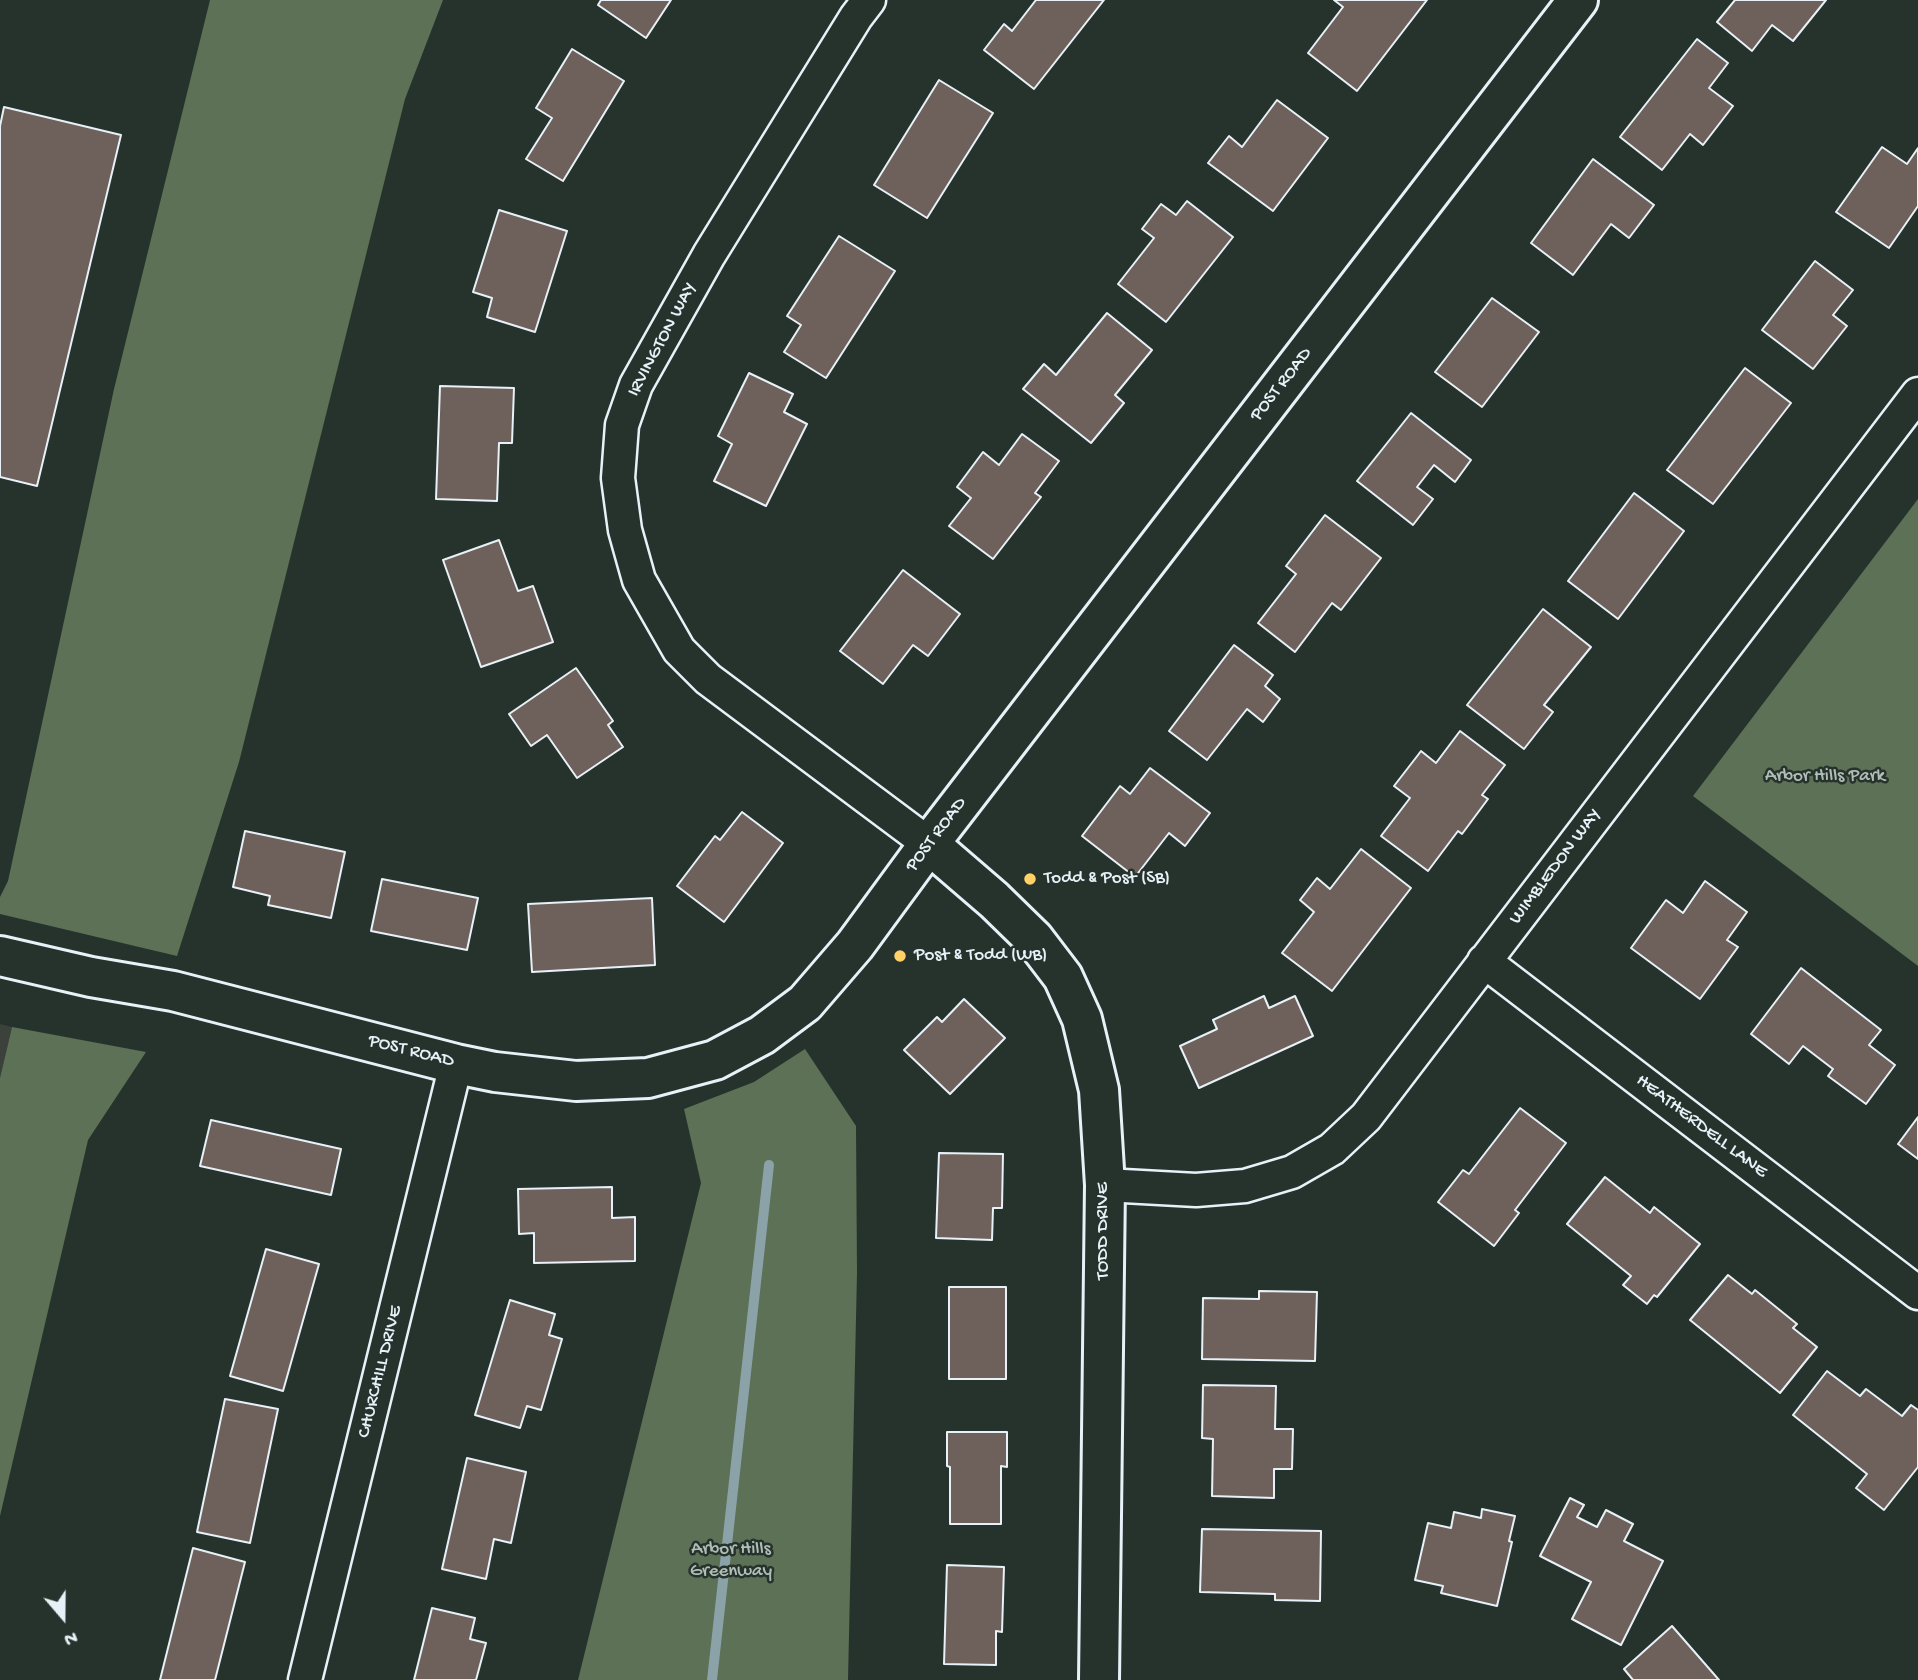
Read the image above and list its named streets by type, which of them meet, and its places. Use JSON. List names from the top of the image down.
{
  "streets": {
    "street": [
      "IRVINGTON WAY",
      "POST ROAD",
      "WIMBLEDON WAY",
      "HEATHERDELL LANE",
      "TODD DRIVE",
      "CHURCHILL DRIVE"
    ]
  },
  "crossings": [
    ["IRVINGTON WAY", "POST ROAD"],
    ["IRVINGTON WAY", "TODD DRIVE"],
    ["POST ROAD", "TODD DRIVE"],
    ["POST ROAD", "CHURCHILL DRIVE"],
    ["WIMBLEDON WAY", "HEATHERDELL LANE"],
    ["WIMBLEDON WAY", "TODD DRIVE"]
  ],
  "parks": ["Arbor Hills Park", "Arbor Hills Greenway"],
  "places": ["Todd & Post (SB)", "Post & Todd (WB)"],
  "north": "bottom"
}
